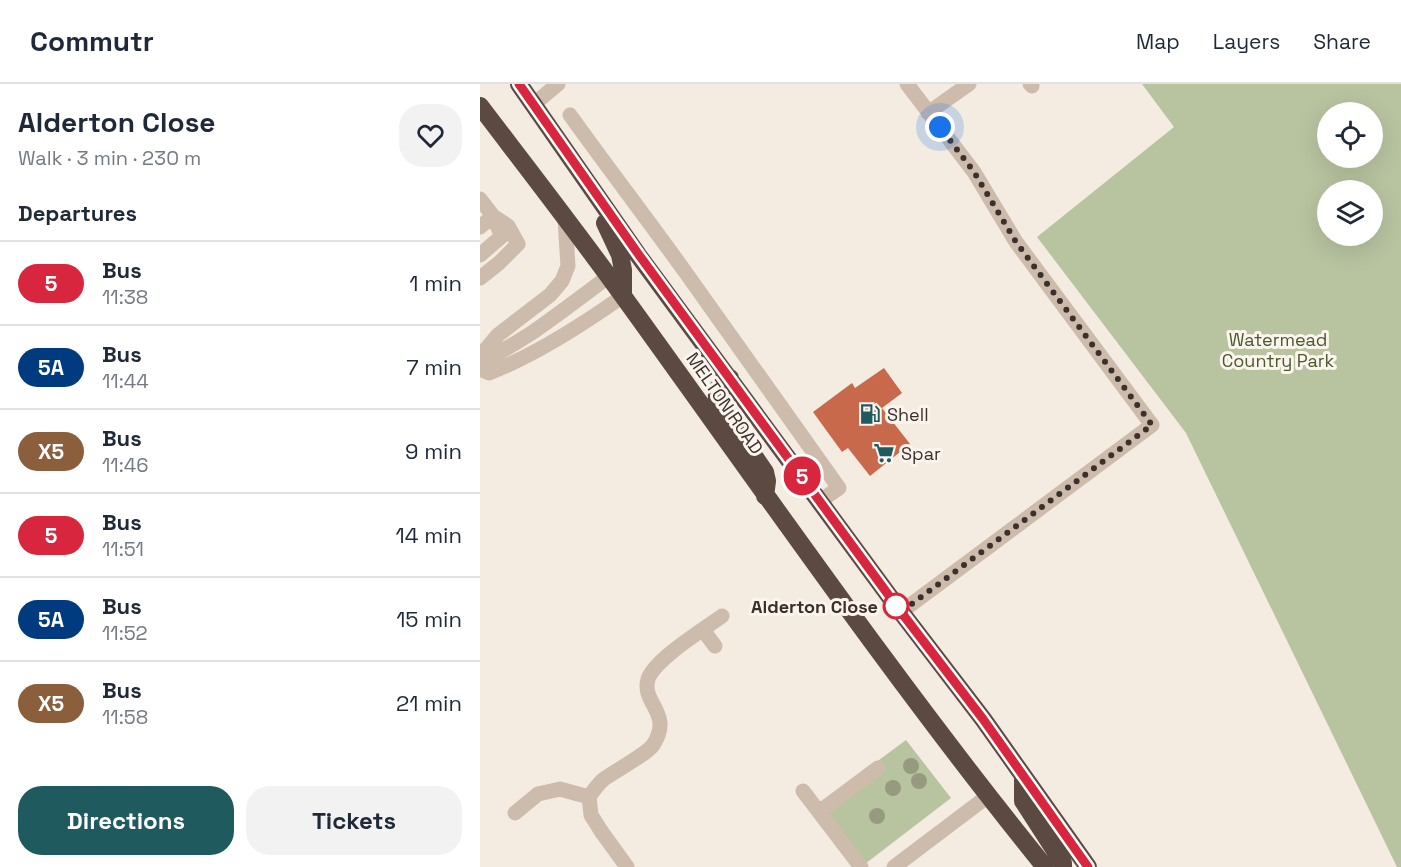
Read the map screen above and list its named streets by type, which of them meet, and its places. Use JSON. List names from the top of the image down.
{
  "streets": {
    "highway": ["MELTON ROAD"]
  },
  "parks": ["Watermead Country Park"],
  "places": {
    "fuel station": ["Shell"],
    "supermarket": ["Spar"],
    "other": ["Alderton Close"]
  },
  "lines": ["bus line 5"],
  "page": {
    "header": "Commutr",
    "nav": ["Map", "Layers", "Share"],
    "heading": [
      ["Alderton Close", "Walk · 3 min · 230 m"],
      "Departures"
    ],
    "on_map": "5",
    "list": [
      {
        "mark": "5",
        "name": "Bus",
        "note": "11:38",
        "value": "1 min"
      },
      {
        "mark": "5A",
        "name": "Bus",
        "note": "11:44",
        "value": "7 min"
      },
      {
        "mark": "X5",
        "name": "Bus",
        "note": "11:46",
        "value": "9 min"
      },
      {
        "mark": "5",
        "name": "Bus",
        "note": "11:51",
        "value": "14 min"
      },
      {
        "mark": "5A",
        "name": "Bus",
        "note": "11:52",
        "value": "15 min"
      },
      {
        "mark": "X5",
        "name": "Bus",
        "note": "11:58",
        "value": "21 min"
      }
    ],
    "buttons": ["Directions", "Tickets"]
  }
}
